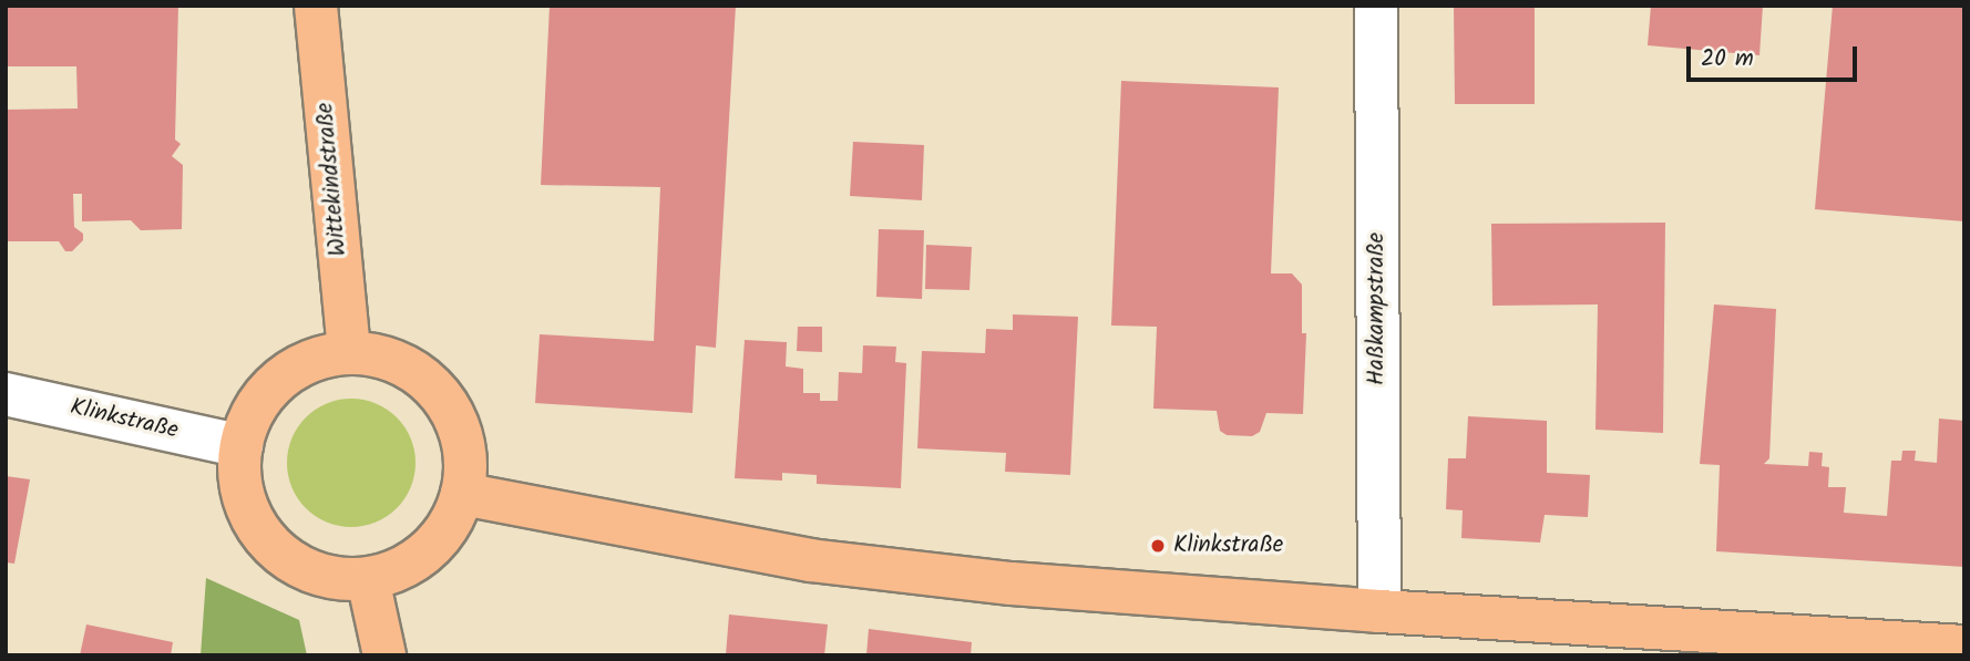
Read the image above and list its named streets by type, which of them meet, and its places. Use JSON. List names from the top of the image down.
{
  "streets": {
    "main road": ["Wittekindstraße"],
    "street": ["Haßkampstraße", "Klinkstraße"]
  },
  "crossings": [
    ["Wittekindstraße", "Klinkstraße"]
  ],
  "places": ["Klinkstraße"],
  "scale_bar": "20 m"
}
